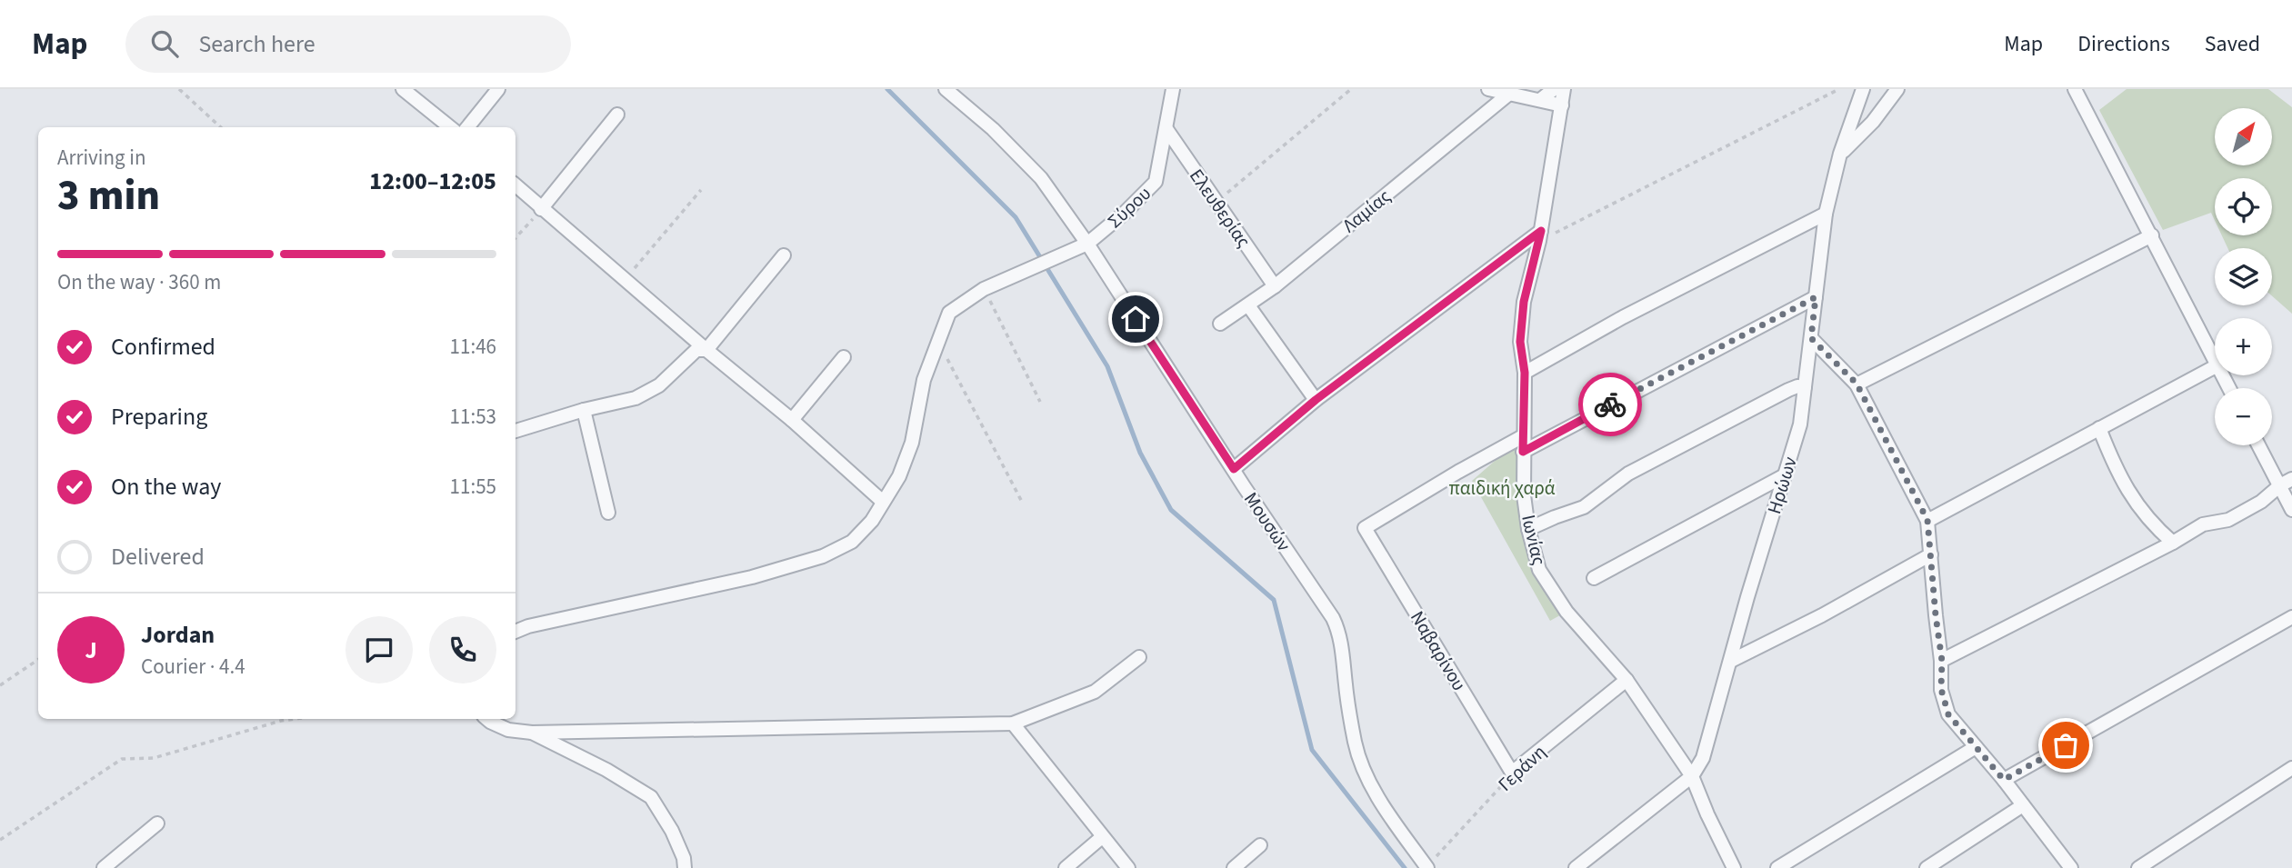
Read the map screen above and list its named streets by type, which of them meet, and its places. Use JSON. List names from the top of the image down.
{
  "streets": {
    "street": [
      "Σύρου",
      "Ελευθερίας",
      "Λαμίας",
      "Ηρώων",
      "Μουσών",
      "Ιωνίας",
      "Ναβαρίνου",
      "Γεράνη"
    ]
  },
  "crossings": [
    ["Σύρου", "Ελευθερίας"],
    ["Σύρου", "Μουσών"],
    ["Ελευθερίας", "Λαμίας"],
    ["Ηρώων", "Ιωνίας"],
    ["Μουσών", "Γεράνη"],
    ["Ιωνίας", "Ναβαρίνου"],
    ["Ιωνίας", "Γεράνη"],
    ["Ναβαρίνου", "Γεράνη"]
  ],
  "parks": ["παιδική χαρά"],
  "north": "top right",
  "page": {
    "header": "Map",
    "search": "Search here",
    "nav": ["Map", "Directions", "Saved"],
    "map_buttons": ["+", "−"],
    "heading": ["3 min", "Arriving in", "12:00–12:05"],
    "panel": ["Jordan", "Courier · 4.4"],
    "bar": "On the way · 360 m",
    "list": [
      ["Confirmed", "11:46"],
      ["Preparing", "11:53"],
      ["On the way", "11:55"],
      "Delivered"
    ],
    "round": "J"
  }
}
